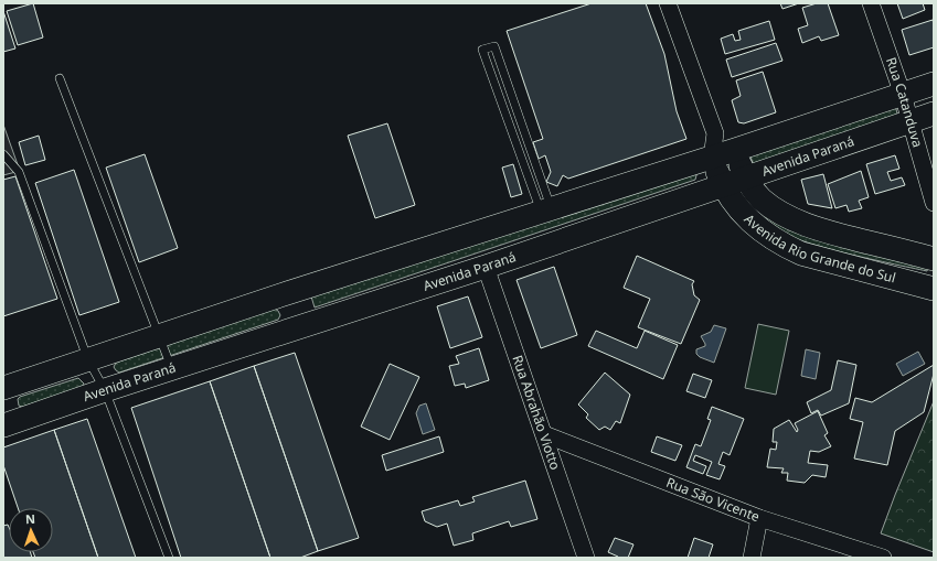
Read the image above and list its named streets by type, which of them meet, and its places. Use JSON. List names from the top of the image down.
{
  "streets": {
    "main road": ["Avenida Paraná", "Avenida Rio Grande do Sul"],
    "street": ["Rua Catanduva", "Rua Abrahão Viotto", "Rua São Vicente"]
  },
  "crossings": [
    ["Rua Catanduva", "Avenida Paraná"],
    ["Avenida Paraná", "Avenida Rio Grande do Sul"],
    ["Avenida Paraná", "Rua Abrahão Viotto"],
    ["Rua Abrahão Viotto", "Rua São Vicente"]
  ],
  "north": "top"
}
